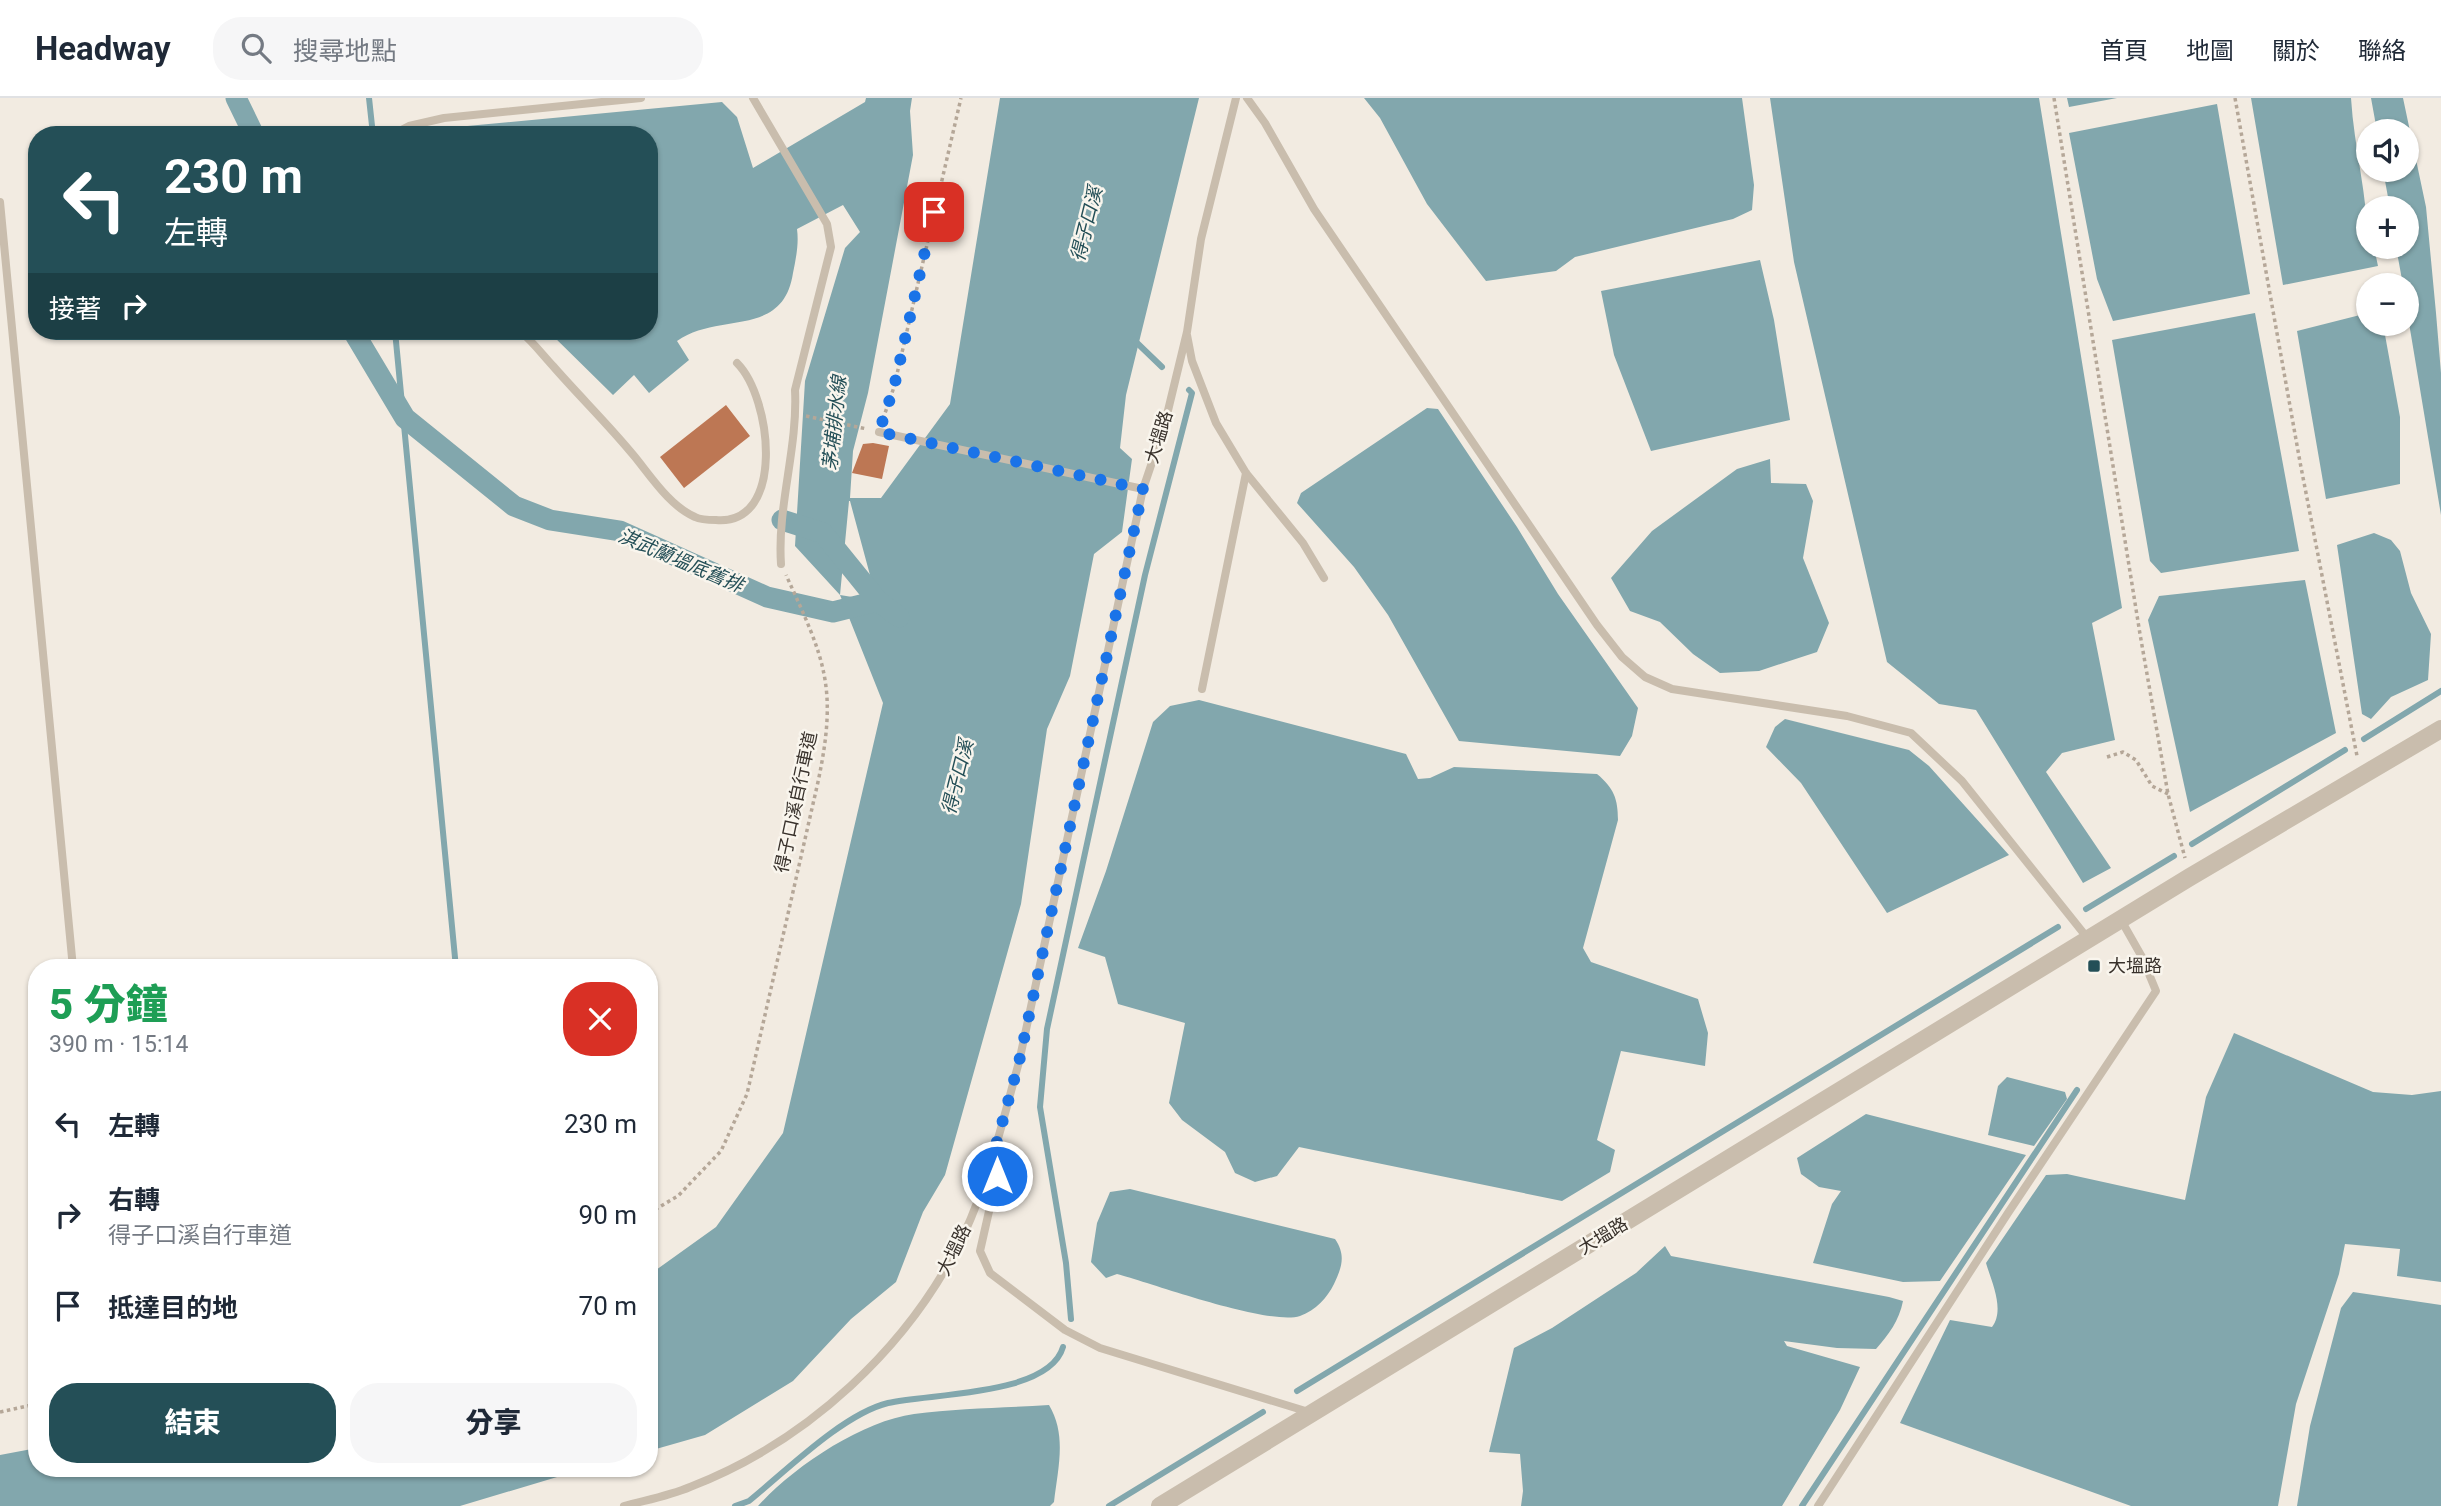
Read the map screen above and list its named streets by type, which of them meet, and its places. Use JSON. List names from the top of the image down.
{
  "streets": {
    "street": ["大塭路"],
    "path": ["得子口溪自行車道"]
  },
  "water": ["得子口溪", "茅埔排水線", "淇武蘭塭底舊排"],
  "places": {
    "transit": ["大塭路"]
  },
  "page": {
    "header": "Headway",
    "search": "搜尋地點",
    "nav": [
      "首頁",
      "地圖",
      "關於",
      "聯絡"
    ],
    "map_buttons": ["+", "−"],
    "turn": ["230 m", "左轉"],
    "then": "接著",
    "heading": ["5 分鐘", "390 m · 15:14"],
    "list": [
      {
        "name": "左轉",
        "value": "230 m"
      },
      {
        "name": "右轉",
        "note": "得子口溪自行車道",
        "value": "90 m"
      },
      {
        "name": "抵達目的地",
        "value": "70 m"
      }
    ],
    "buttons": ["結束", "分享"]
  }
}
